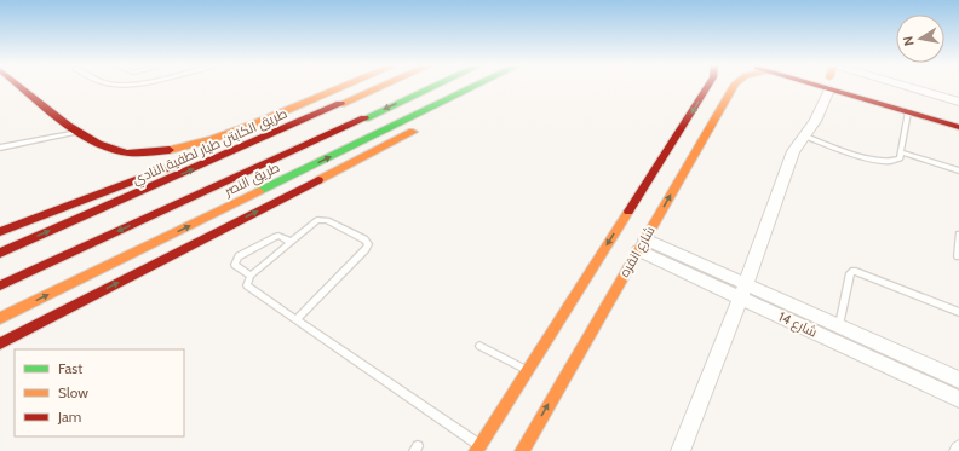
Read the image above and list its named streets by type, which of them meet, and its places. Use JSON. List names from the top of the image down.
{
  "streets": {
    "main road": ["طريق الكابتن طيار لطفية النادي", "طريق النصر", "شارع انقره"],
    "street": ["شارع 14"]
  },
  "crossings": [
    ["شارع انقره", "شارع 14"]
  ],
  "legend": ["Fast", "Slow", "Jam"],
  "north": "left"
}
